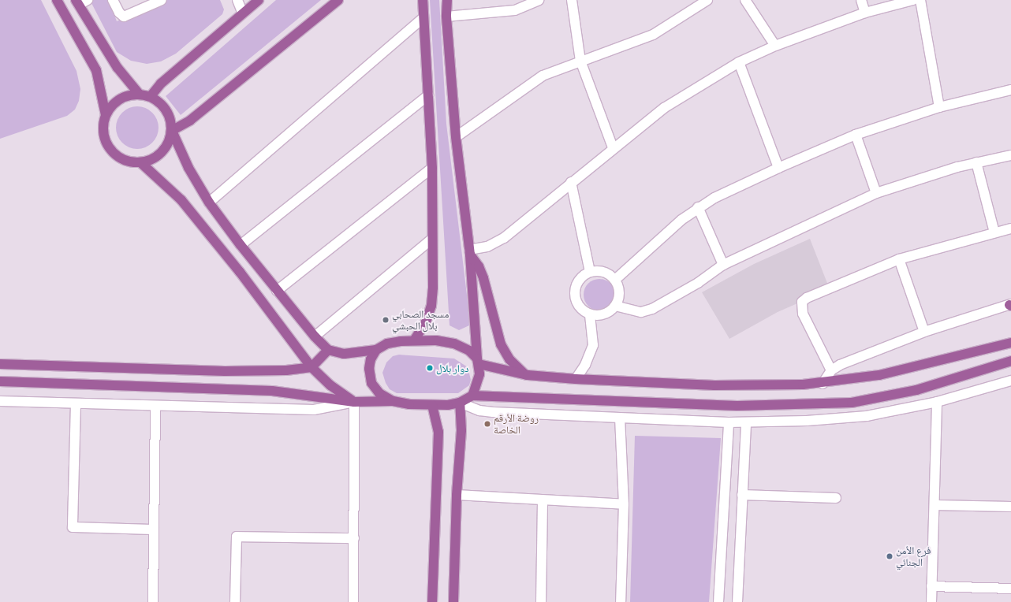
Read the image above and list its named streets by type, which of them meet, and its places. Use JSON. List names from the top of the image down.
{
  "places": [
    "مسجد الصحابي بلال الحبشي",
    "دوار بلال",
    "روضة الأرقم الخاصة",
    "فرع الأمن الجنائي"
  ]
}
